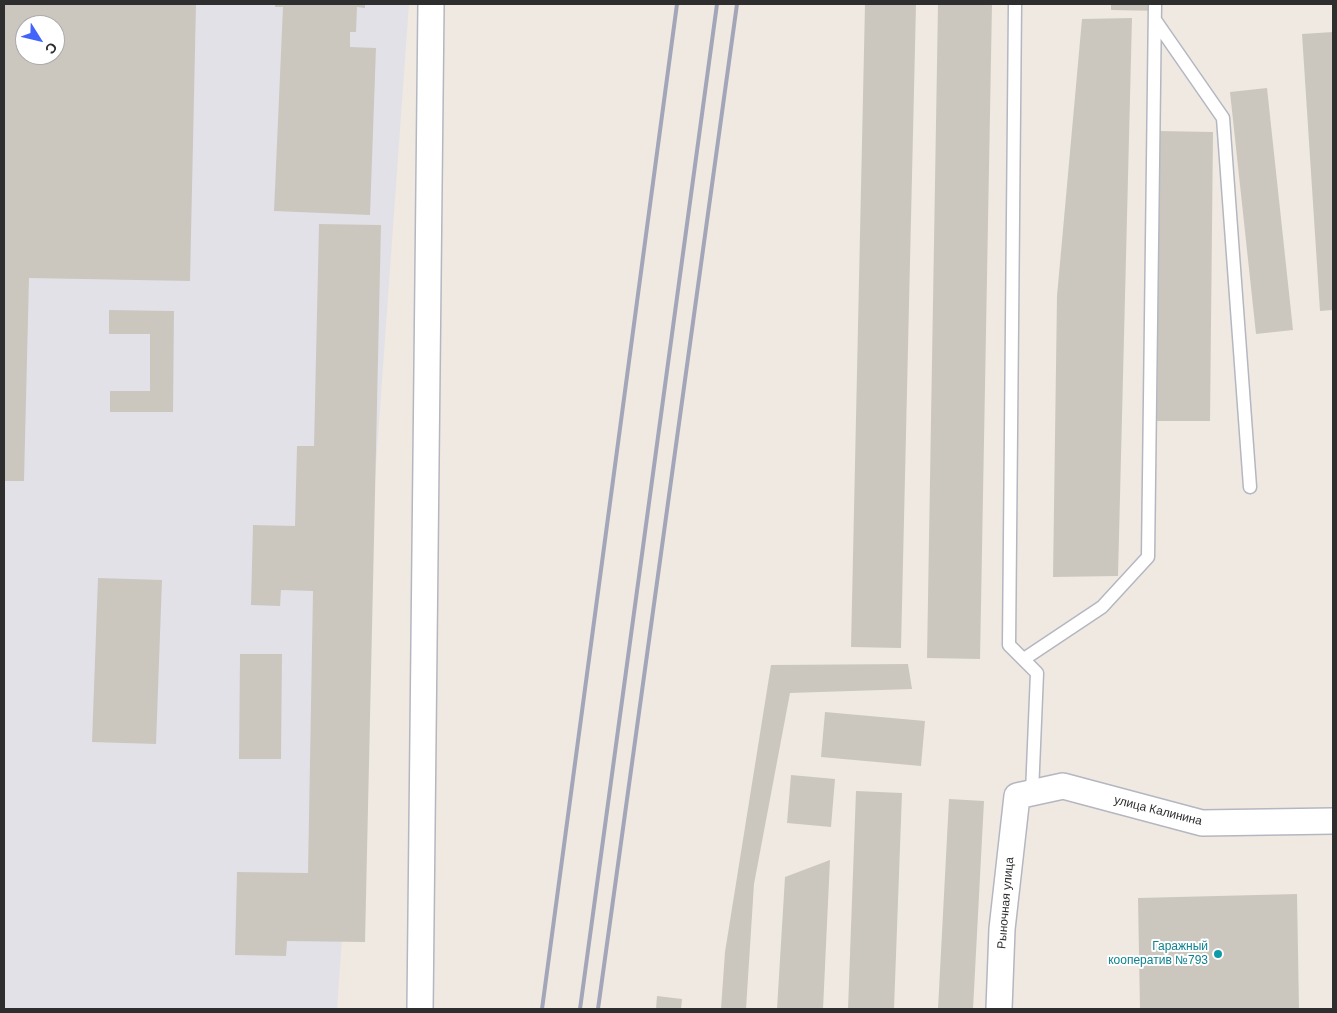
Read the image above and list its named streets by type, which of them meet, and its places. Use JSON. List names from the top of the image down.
{
  "streets": {
    "street": ["улица Калинина", "Рыночная улица"]
  },
  "crossings": [
    ["улица Калинина", "Рыночная улица"]
  ],
  "places": ["Гаражный кооператив №793"],
  "north": "bottom right"
}
